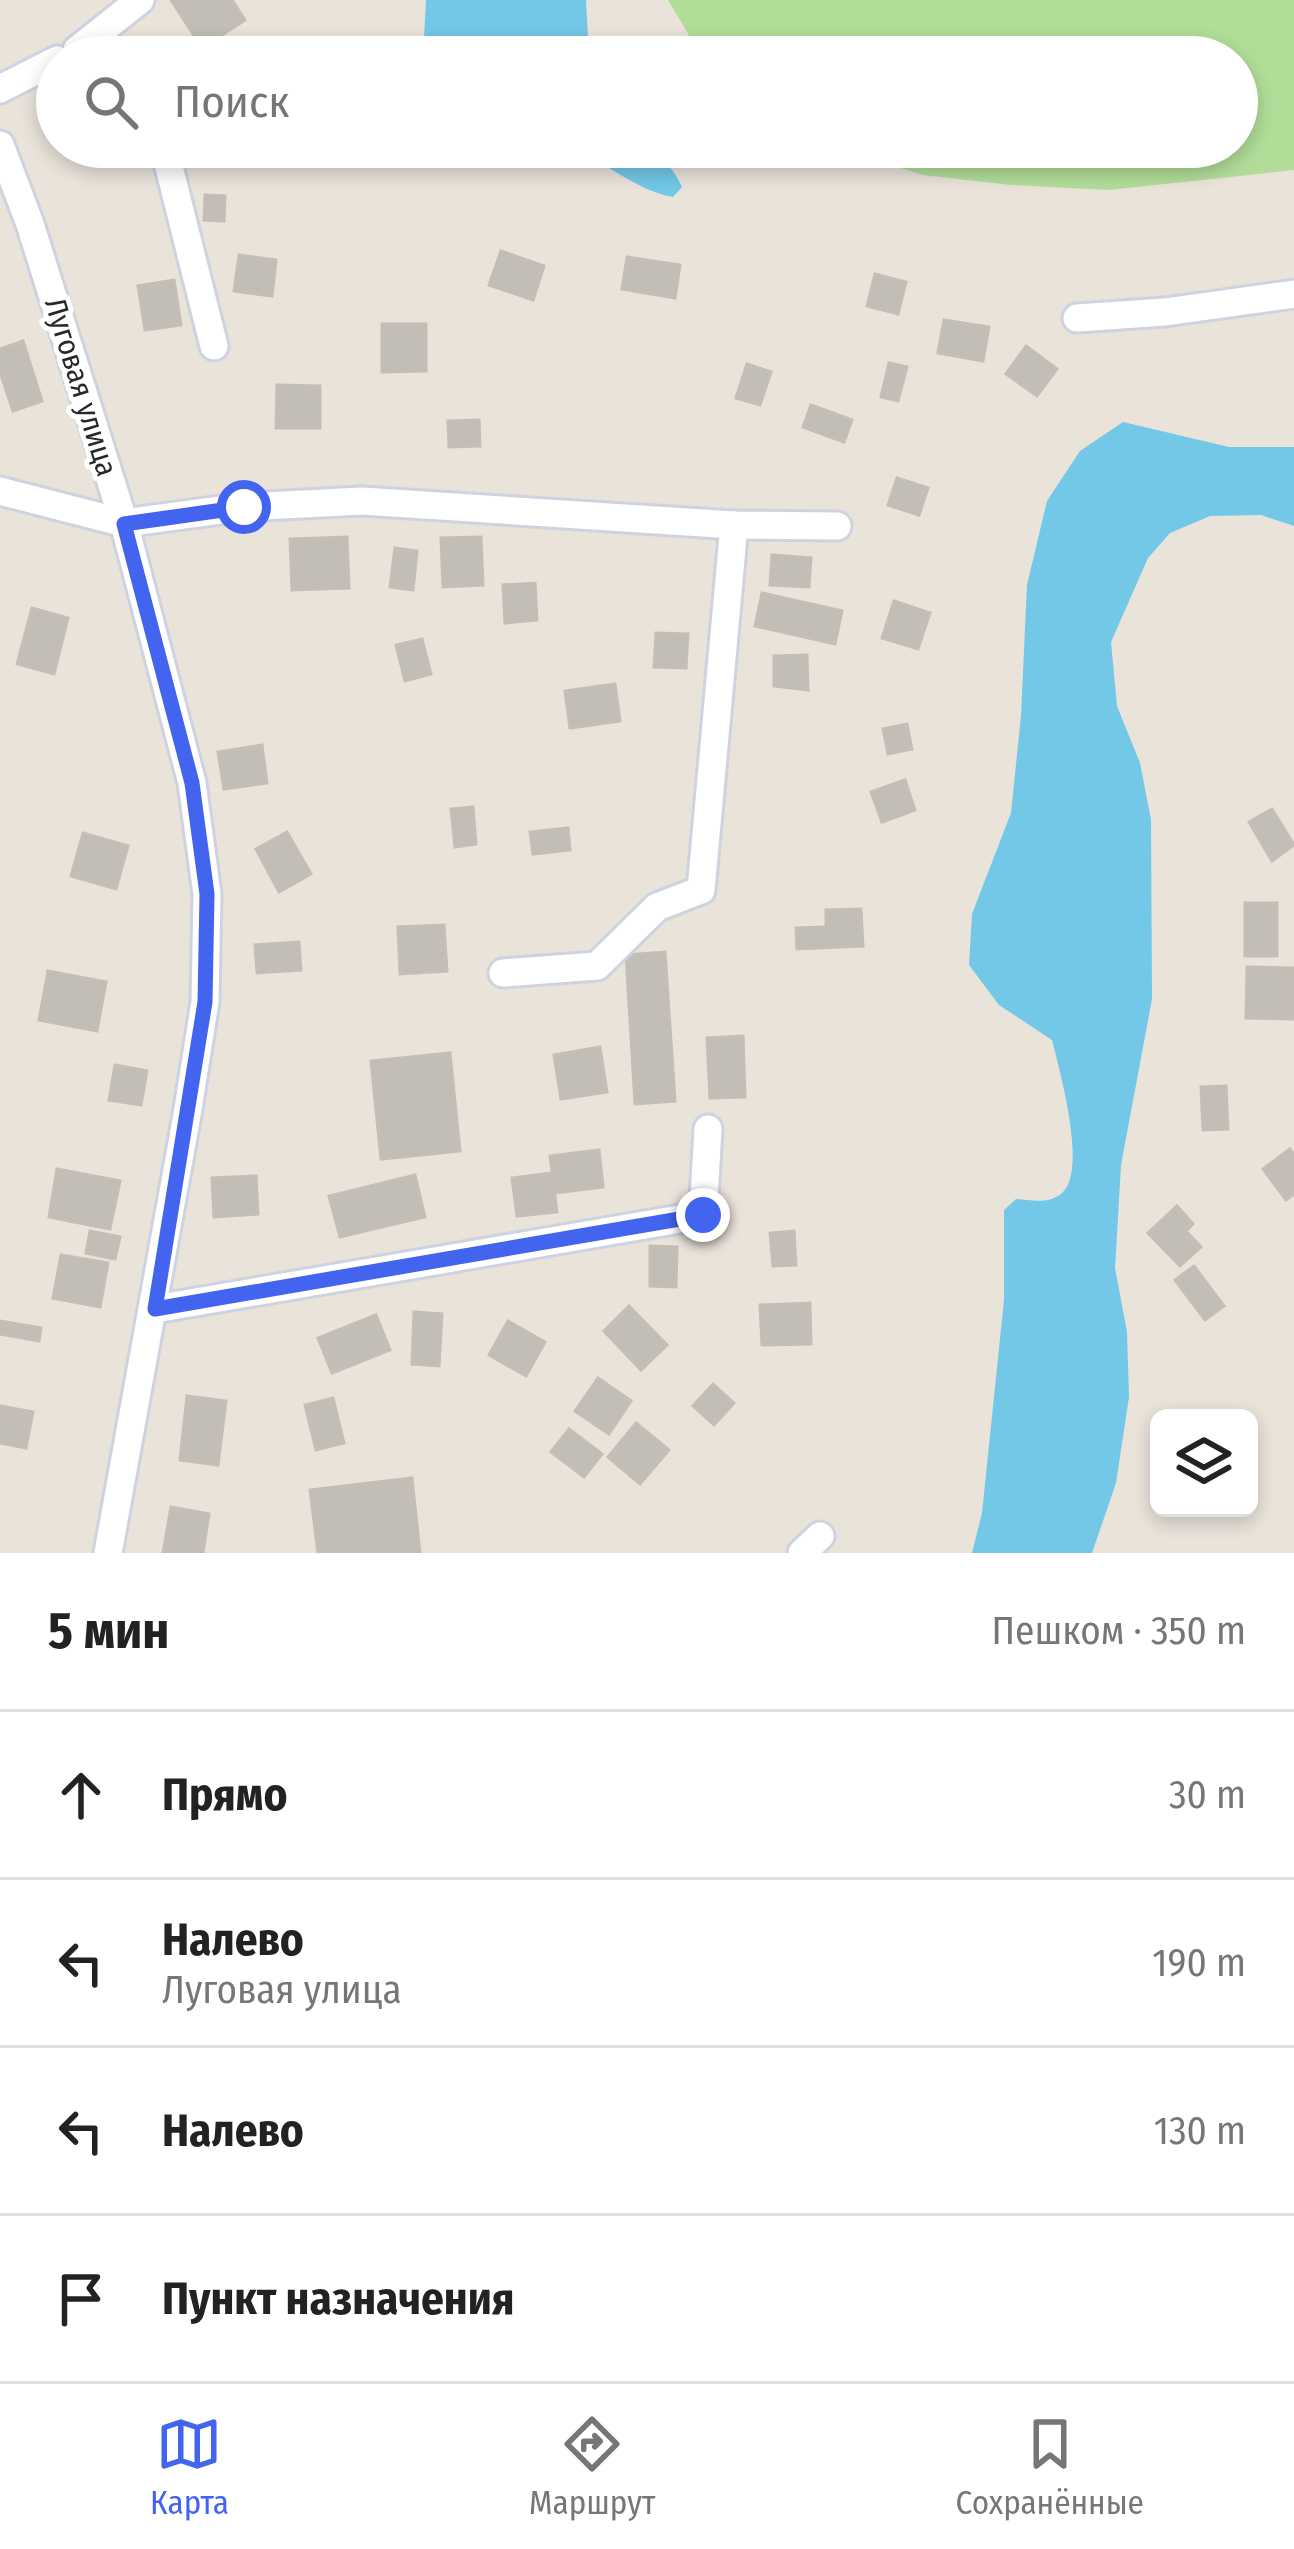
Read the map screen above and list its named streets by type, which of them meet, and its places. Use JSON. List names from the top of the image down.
{
  "streets": {
    "street": ["Луговая улица"]
  },
  "page": {
    "search": "Поиск",
    "heading": ["5 мин", "Пешком · 350 m"],
    "list": [
      ["Прямо", "30 m"],
      ["Налево", "Луговая улица", "190 m"],
      ["Налево", "130 m"],
      "Пункт назначения"
    ],
    "nav": ["Карта", "Маршрут", "Сохранённые"]
  }
}
